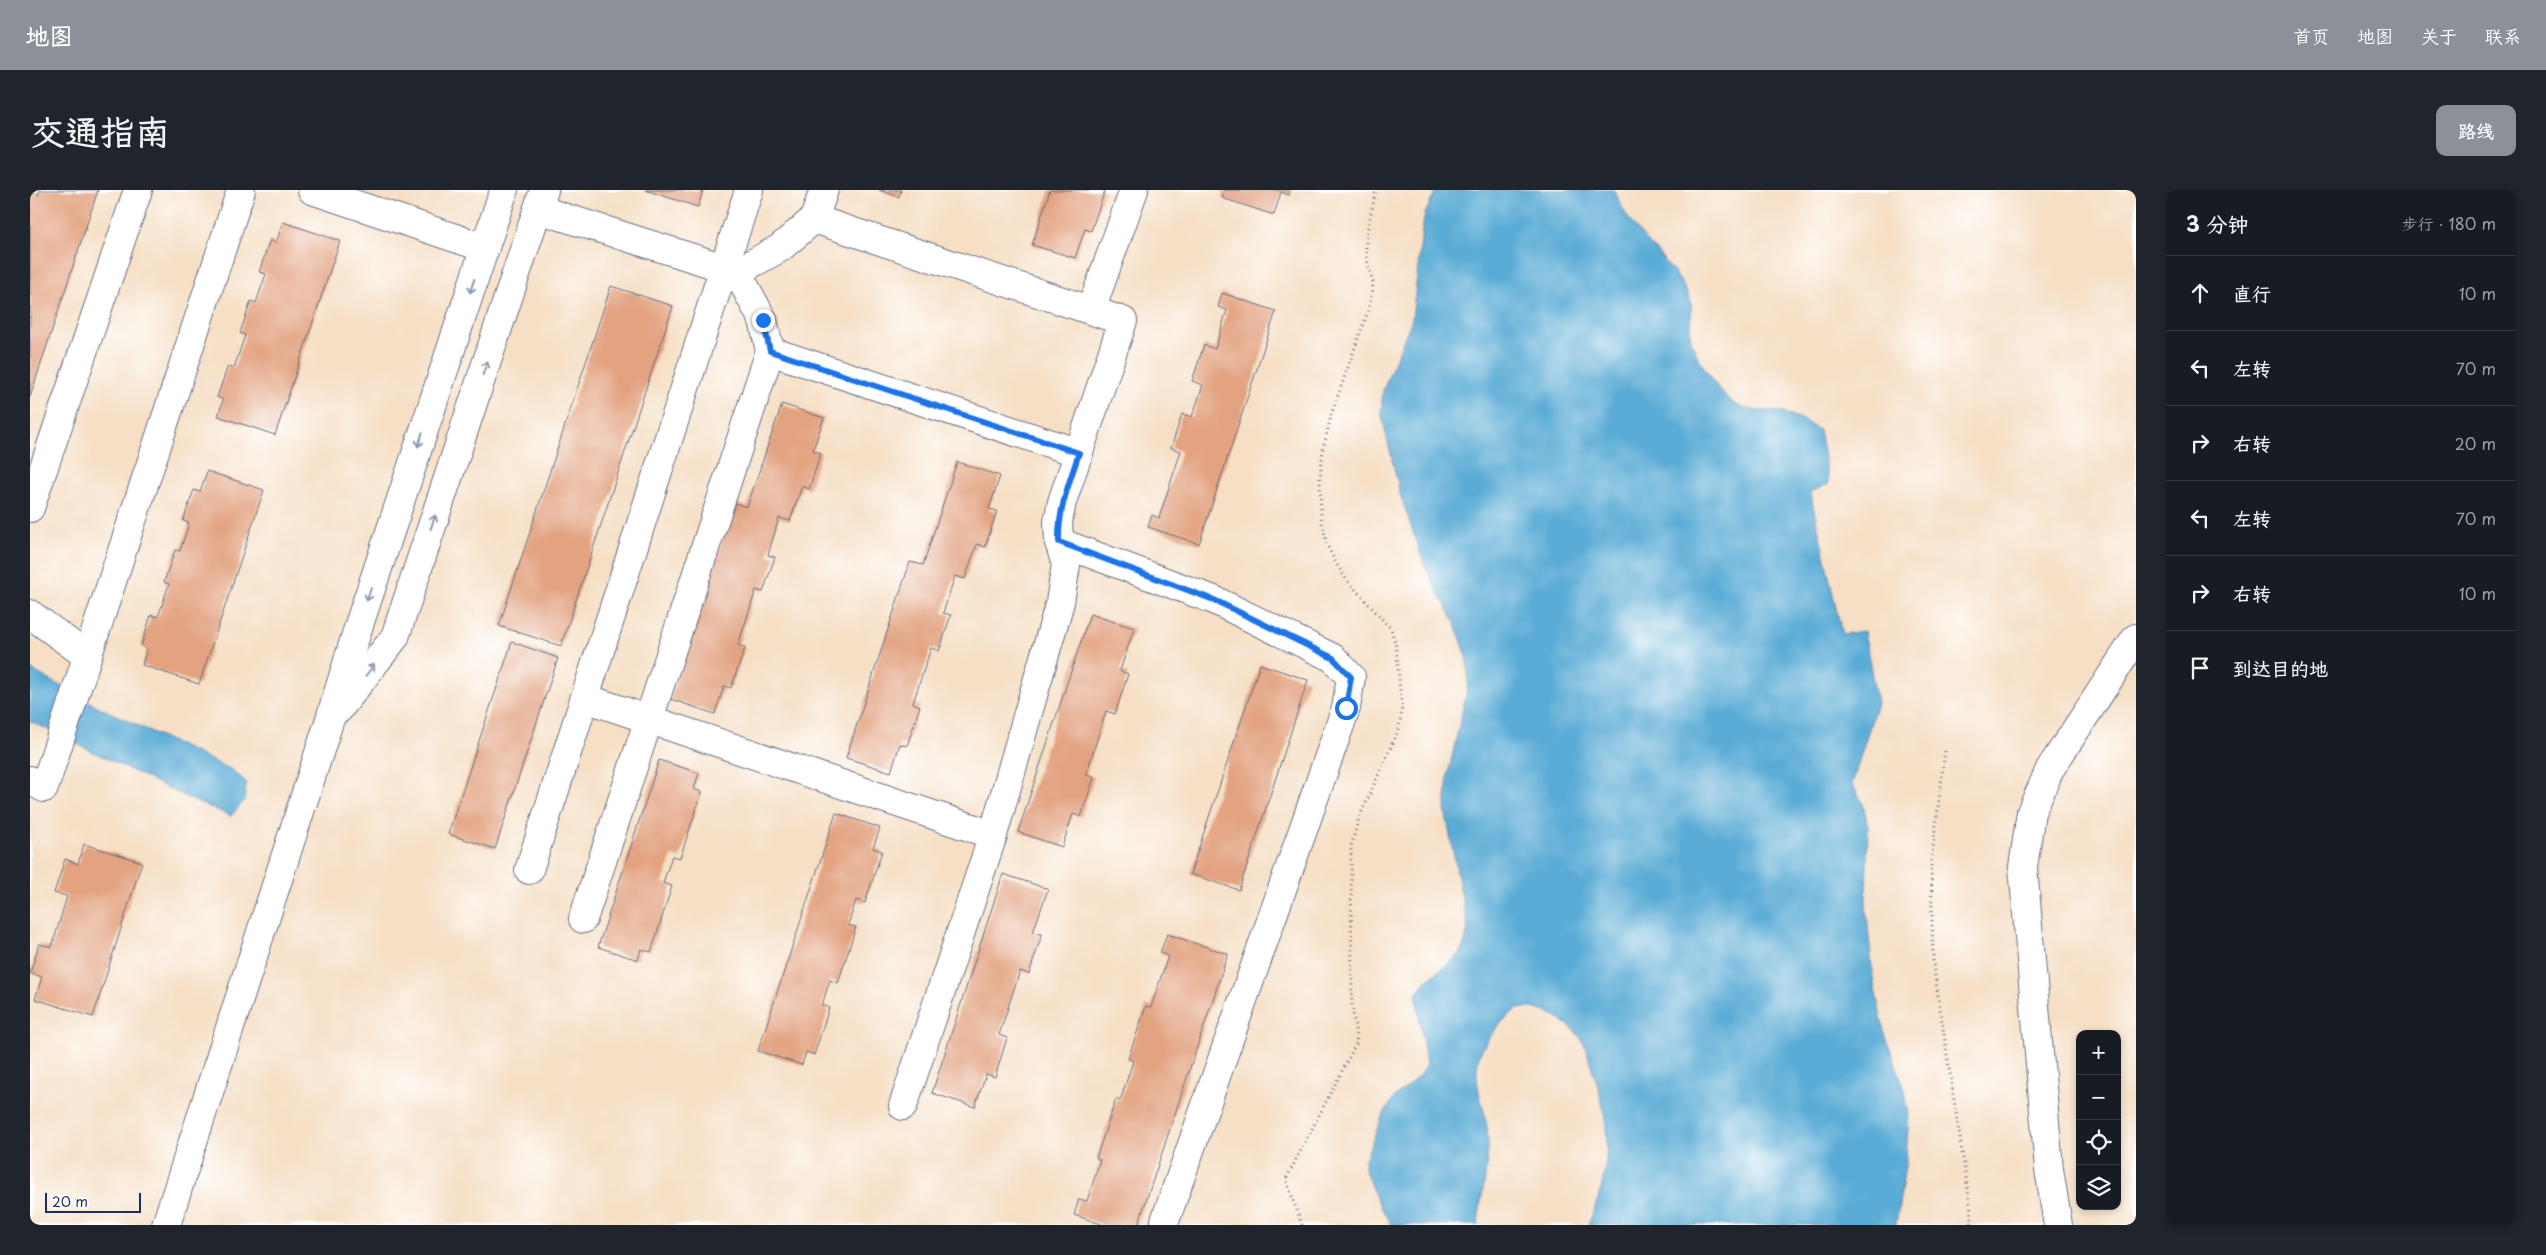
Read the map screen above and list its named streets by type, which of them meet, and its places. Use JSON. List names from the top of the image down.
{
  "scale_bar": "20 m",
  "page": {
    "header": "地图",
    "nav": [
      "首页",
      "地图",
      "关于",
      "联系"
    ],
    "title": "交通指南",
    "buttons": "路线",
    "heading": ["3 分钟", "步行 · 180 m"],
    "list": [
      ["直行", "10 m"],
      ["左转", "70 m"],
      ["右转", "20 m"],
      ["左转", "70 m"],
      ["右转", "10 m"],
      "到达目的地"
    ],
    "map_buttons": ["+", "−"],
    "scale": "20 m"
  }
}
